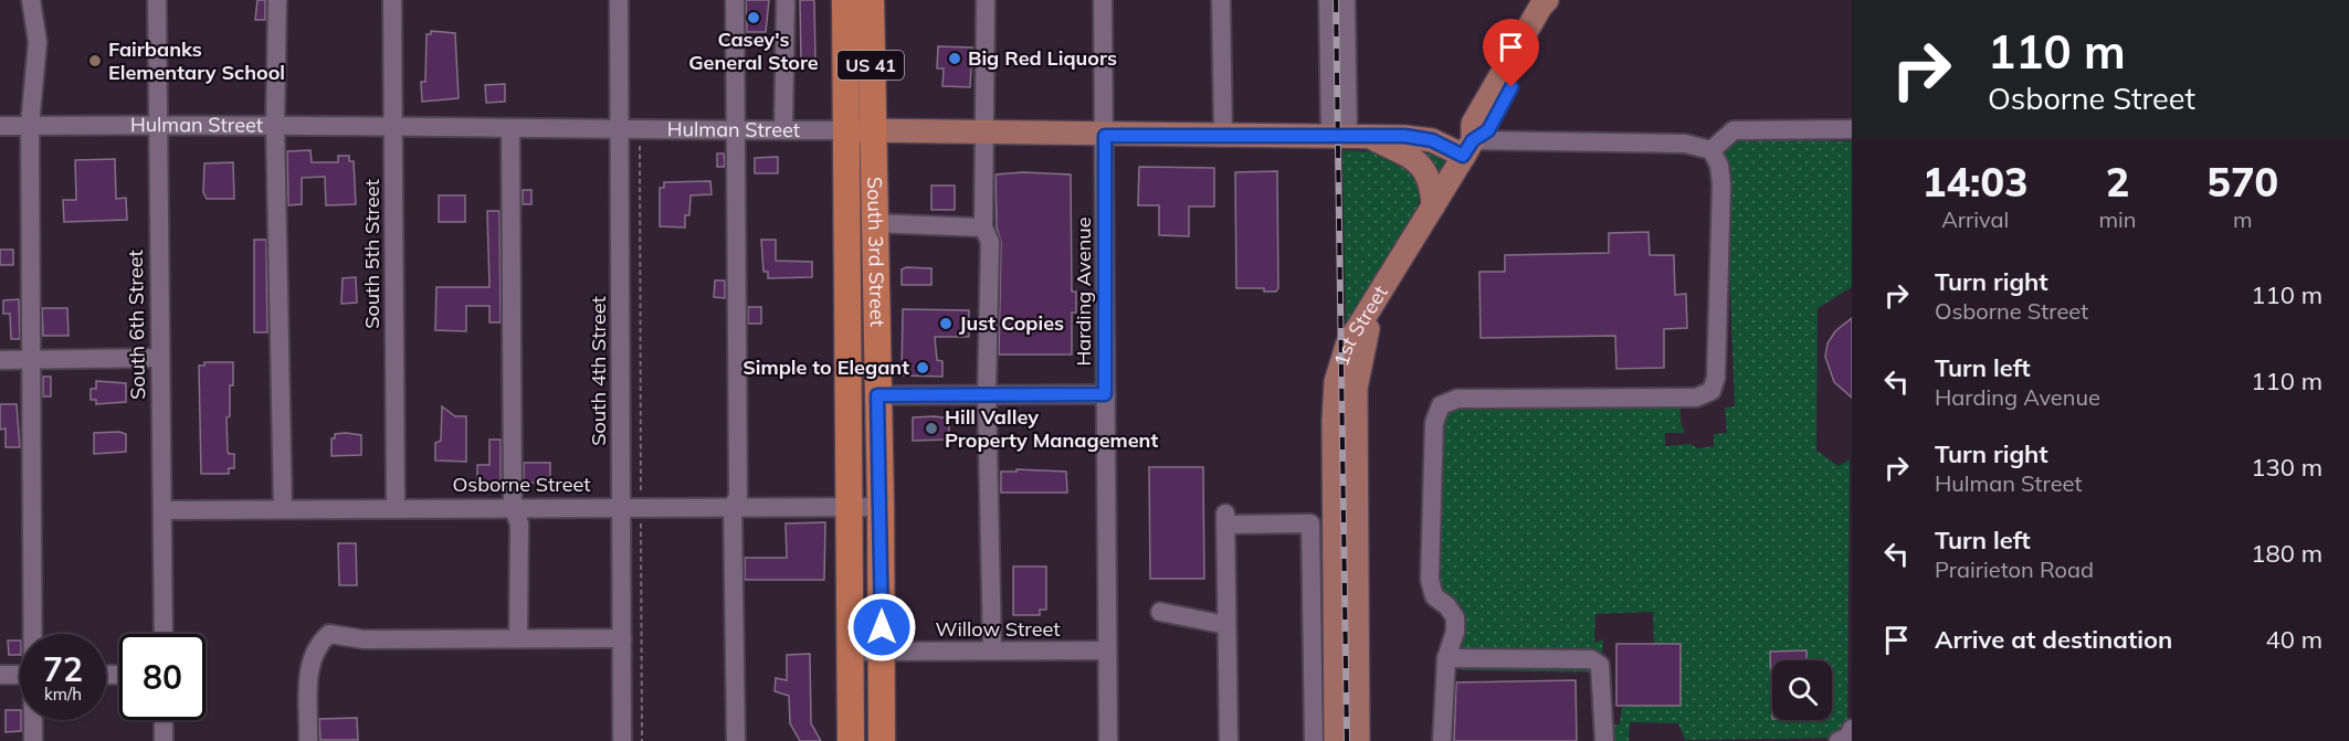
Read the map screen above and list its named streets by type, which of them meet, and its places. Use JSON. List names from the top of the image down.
{
  "streets": {
    "highway": ["US 41", "South 3rd Street"],
    "main road": ["Hulman Street", "1st Street"],
    "street": [
      "South 5th Street",
      "Harding Avenue",
      "South 6th Street",
      "South 4th Street",
      "Osborne Street",
      "Willow Street"
    ]
  },
  "crossings": [
    ["Hulman Street", "South 3rd Street"],
    ["Hulman Street", "South 5th Street"],
    ["Hulman Street", "Harding Avenue"],
    ["Hulman Street", "South 6th Street"],
    ["Hulman Street", "South 4th Street"],
    ["South 3rd Street", "Osborne Street"],
    ["South 3rd Street", "Willow Street"],
    ["South 5th Street", "Osborne Street"],
    ["Harding Avenue", "Willow Street"],
    ["South 6th Street", "Osborne Street"],
    ["South 4th Street", "Osborne Street"]
  ],
  "places": [
    "Casey's General Store",
    "Big Red Liquors",
    "Fairbanks Elementary School",
    "Just Copies",
    "Simple to Elegant",
    "Hill Valley Property Management"
  ],
  "page": {
    "turn": ["110 m", "Osborne Street"],
    "eta": [
      "14:03",
      "Arrival",
      "2",
      "min",
      "570",
      "m"
    ],
    "list": [
      {
        "name": "Turn right",
        "note": "Osborne Street",
        "value": "110 m"
      },
      {
        "name": "Turn left",
        "note": "Harding Avenue",
        "value": "110 m"
      },
      {
        "name": "Turn right",
        "note": "Hulman Street",
        "value": "130 m"
      },
      {
        "name": "Turn left",
        "note": "Prairieton Road",
        "value": "180 m"
      },
      {
        "name": "Arrive at destination",
        "value": "40 m"
      }
    ],
    "speed": "72 km/h",
    "limit": "80"
  }
}
